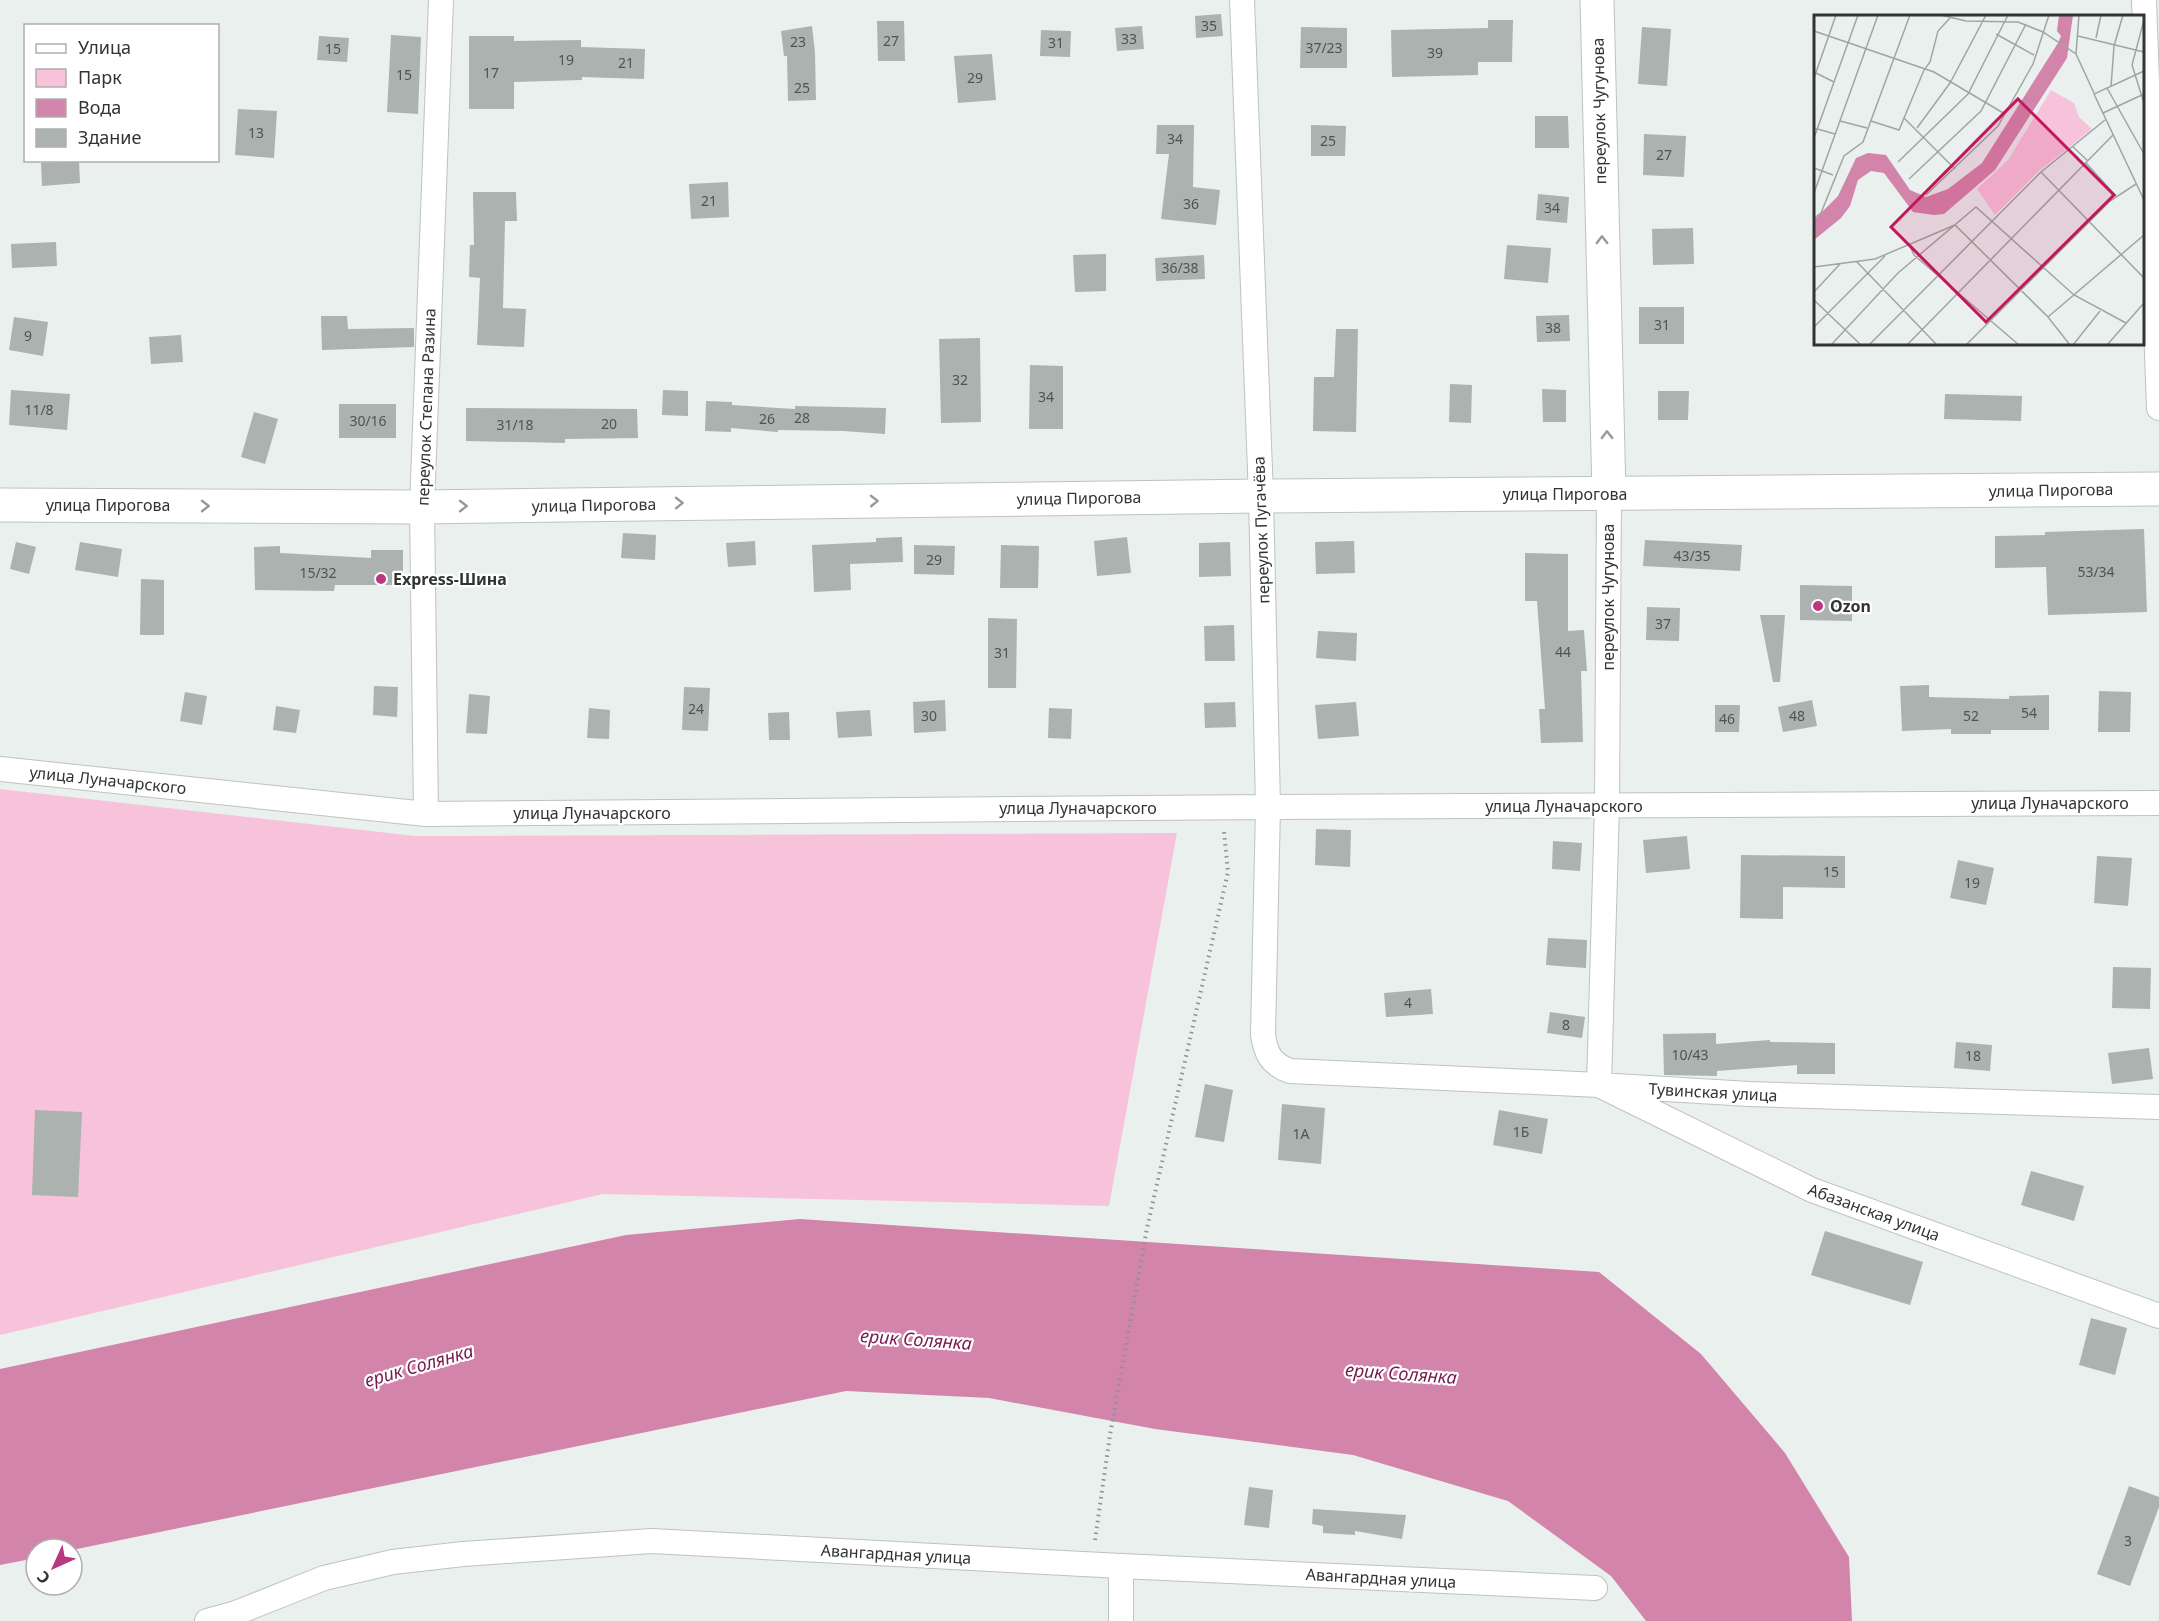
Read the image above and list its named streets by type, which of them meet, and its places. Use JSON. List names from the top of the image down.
{
  "streets": {
    "main road": ["переулок Чугунова", "улица Пирогова"],
    "street": [
      "переулок Степана Разина",
      "переулок Пугачёва",
      "улица Луначарского",
      "Тувинская улица",
      "Абазанская улица",
      "Авангардная улица"
    ]
  },
  "crossings": [
    ["переулок Чугунова", "улица Пирогова"],
    ["переулок Чугунова", "улица Луначарского"],
    ["переулок Чугунова", "Тувинская улица"],
    ["переулок Чугунова", "Абазанская улица"],
    ["переулок Степана Разина", "улица Пирогова"],
    ["переулок Степана Разина", "улица Луначарского"],
    ["улица Пирогова", "переулок Пугачёва"],
    ["переулок Пугачёва", "улица Луначарского"],
    ["переулок Пугачёва", "Тувинская улица"],
    ["Тувинская улица", "Абазанская улица"]
  ],
  "one_way": ["переулок Чугунова", "улица Пирогова"],
  "water": ["ерик Солянка"],
  "places": ["Express-Шина", "Ozon"],
  "house_numbers": [
    "35",
    "33",
    "27",
    "23",
    "31",
    "37/23",
    "15",
    "39",
    "19",
    "21",
    "17",
    "15",
    "29",
    "25",
    "13",
    "34",
    "25",
    "27",
    "21",
    "36",
    "34",
    "36/38",
    "31",
    "38",
    "9",
    "32",
    "34",
    "11/8",
    "28",
    "26",
    "30/16",
    "20",
    "31/18",
    "43/35",
    "29",
    "53/34",
    "15/32",
    "37",
    "44",
    "31",
    "24",
    "54",
    "30",
    "48",
    "52",
    "46",
    "15",
    "19",
    "4",
    "8",
    "10/43",
    "18",
    "1Б",
    "1А",
    "3"
  ],
  "legend": [
    "Улица",
    "Парк",
    "Вода",
    "Здание"
  ],
  "north": "bottom left"
}
